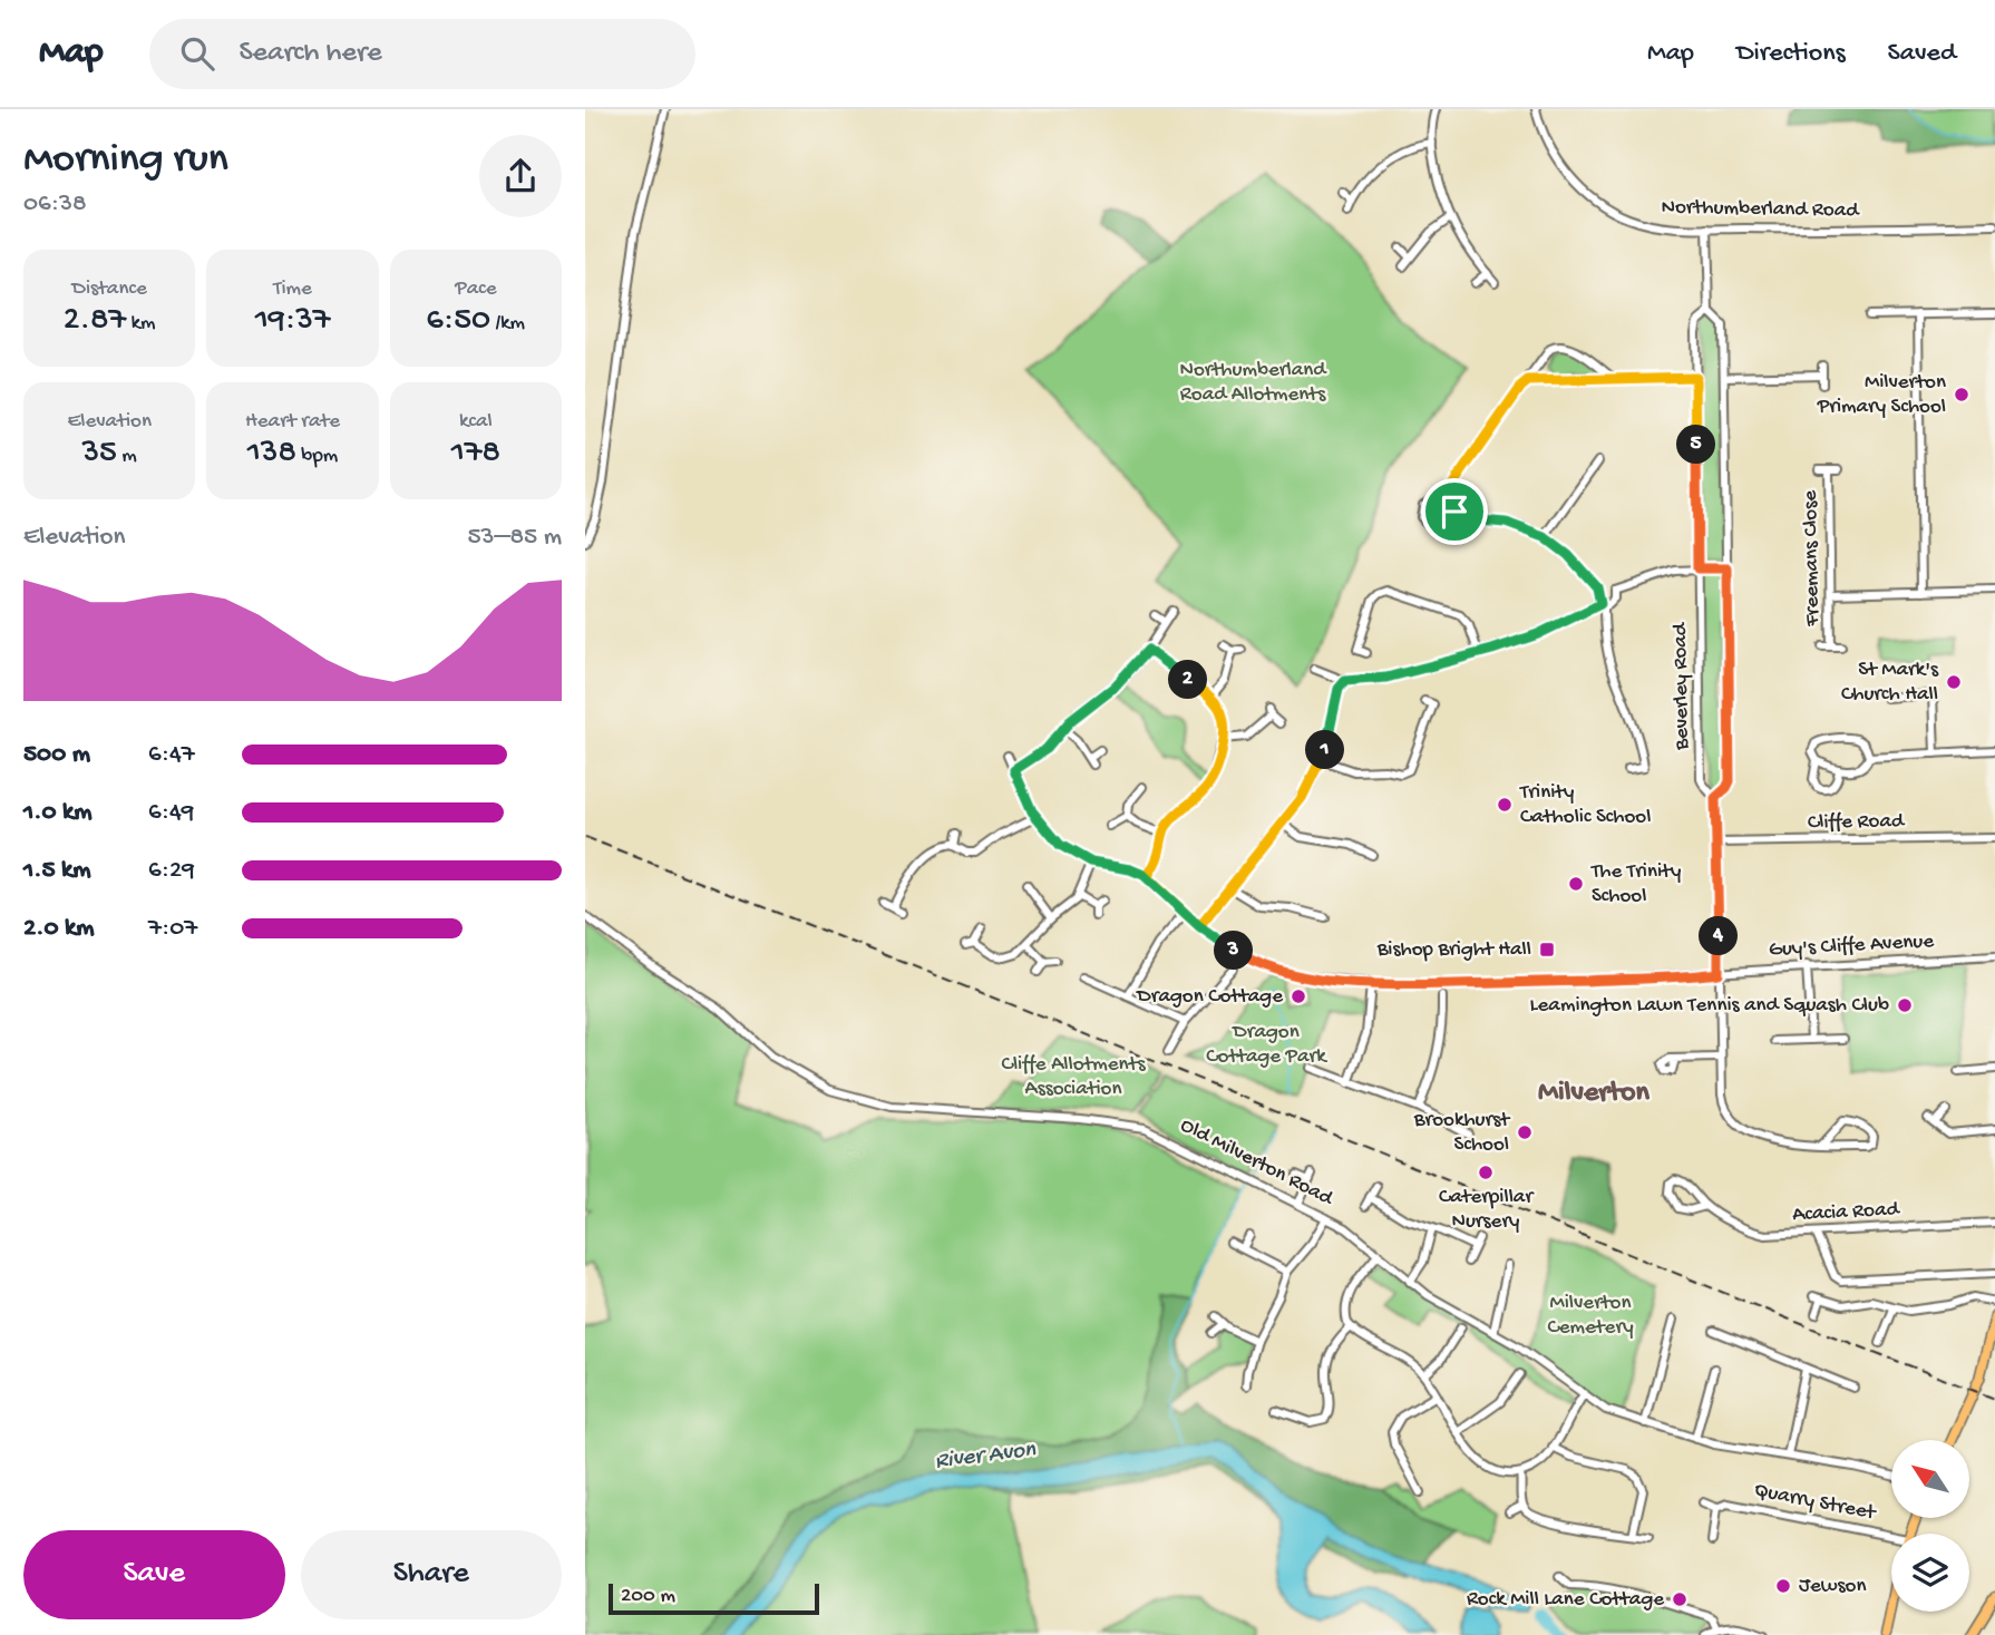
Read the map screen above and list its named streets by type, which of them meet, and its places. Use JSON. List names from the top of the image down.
{
  "streets": {
    "street": [
      "Northumberland Road",
      "Freemans Close",
      "Beverley Road",
      "Cliffe Road",
      "Guy's Cliffe Avenue",
      "Old Milverton Road",
      "Acacia Road",
      "Quarry Street"
    ]
  },
  "crossings": [
    ["Northumberland Road", "Beverley Road"],
    ["Beverley Road", "Cliffe Road"],
    ["Beverley Road", "Guy's Cliffe Avenue"]
  ],
  "districts": ["Milverton"],
  "water": ["River Avon"],
  "parks": [
    "Northumberland Road Allotments",
    "Dragon Cottage Park",
    "Cliffe Allotments Association",
    "Milverton Cemetery"
  ],
  "places": {
    "other": [
      "Milverton Primary School",
      "St Mark's Church Hall",
      "Trinity Catholic School",
      "The Trinity School",
      "Dragon Cottage",
      "Leamington Lawn Tennis and Squash Club",
      "Brookhurst School",
      "Caterpillar Nursery",
      "Jewson",
      "Rock Mill Lane Cottage"
    ],
    "transit": ["Bishop Bright Hall"]
  },
  "scale_bar": "200 m",
  "north": "top left",
  "page": {
    "header": "Map",
    "search": "Search here",
    "nav": ["Map", "Directions", "Saved"],
    "heading": ["Morning run", "06:38"],
    "stats": [
      ["Distance", "2.87 km"],
      ["Time", "19:37"],
      ["Pace", "6:50 /km"],
      ["Elevation", "35 m"],
      ["Heart rate", "138 bpm"],
      ["kcal", "178"]
    ],
    "pins": [
      "5",
      "2",
      "1",
      "4",
      "3"
    ],
    "chart": ["Elevation", "53–85 m"],
    "list": [
      {
        "name": "500 m",
        "note": "6:47"
      },
      {
        "name": "1.0 km",
        "note": "6:49"
      },
      {
        "name": "1.5 km",
        "note": "6:29"
      },
      {
        "name": "2.0 km",
        "note": "7:07"
      }
    ],
    "buttons": ["Save", "Share"],
    "scale": "200 m"
  }
}
